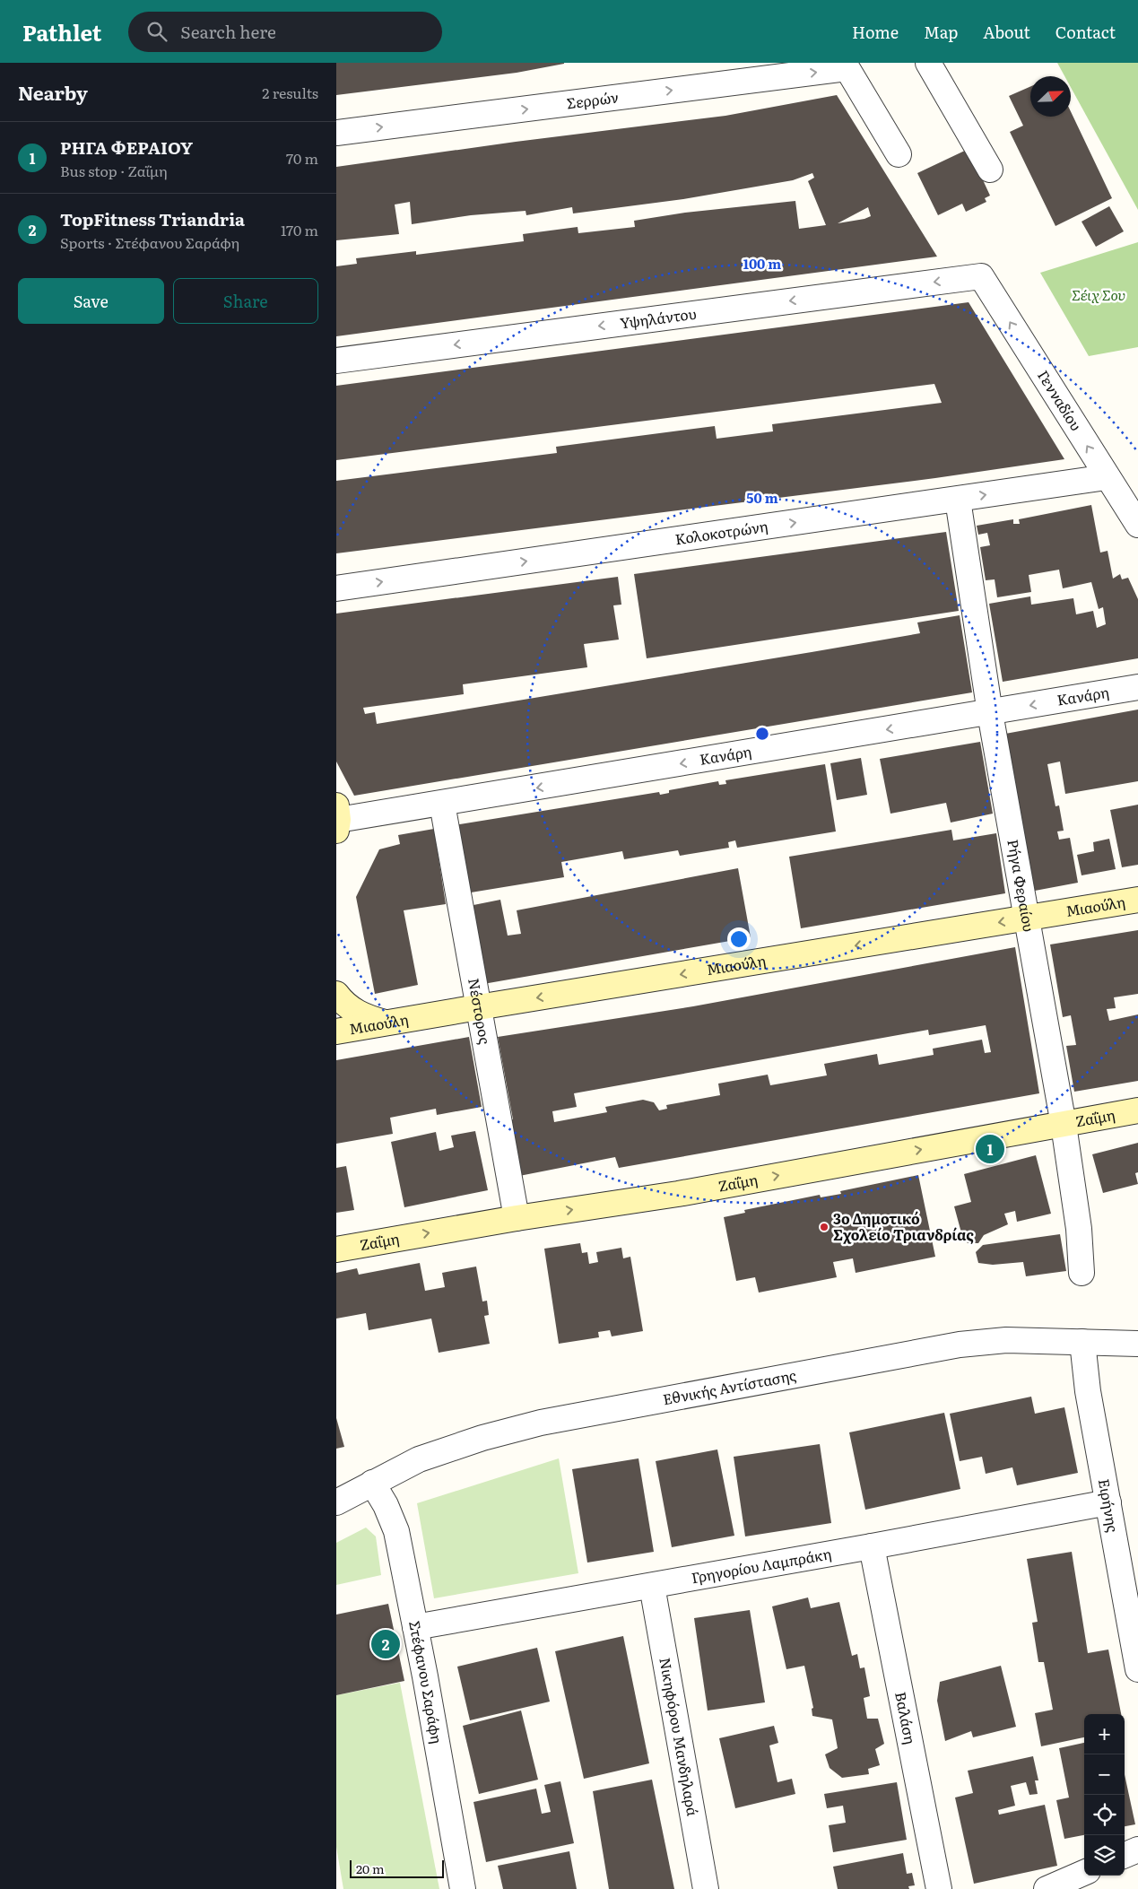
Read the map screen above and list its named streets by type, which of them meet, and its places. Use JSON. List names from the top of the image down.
{
  "streets": {
    "street": [
      "Σερρών",
      "Υψηλάντου",
      "Γενναδίου",
      "Κολοκοτρώνη",
      "Κανάρη",
      "Ρήγα Φεραίου",
      "Μιαούλη",
      "Νέστορος",
      "Ζαΐμη",
      "Εθνικής Αντίστασης",
      "Ειρήνης",
      "Γρηγορίου Λαμπράκη",
      "Στέφανου Σαράφη",
      "Βαλάση",
      "Νικηφόρου Μανδηλαρά"
    ]
  },
  "crossings": [
    ["Υψηλάντου", "Γενναδίου"],
    ["Γενναδίου", "Κολοκοτρώνη"],
    ["Κολοκοτρώνη", "Ρήγα Φεραίου"],
    ["Κανάρη", "Ρήγα Φεραίου"],
    ["Κανάρη", "Νέστορος"],
    ["Ρήγα Φεραίου", "Μιαούλη"],
    ["Ρήγα Φεραίου", "Ζαΐμη"],
    ["Μιαούλη", "Νέστορος"],
    ["Νέστορος", "Ζαΐμη"],
    ["Εθνικής Αντίστασης", "Ειρήνης"],
    ["Εθνικής Αντίστασης", "Στέφανου Σαράφη"],
    ["Ειρήνης", "Γρηγορίου Λαμπράκη"],
    ["Γρηγορίου Λαμπράκη", "Στέφανου Σαράφη"],
    ["Γρηγορίου Λαμπράκη", "Βαλάση"],
    ["Γρηγορίου Λαμπράκη", "Νικηφόρου Μανδηλαρά"]
  ],
  "one_way": [
    "Σερρών",
    "Υψηλάντου",
    "Γενναδίου",
    "Κολοκοτρώνη",
    "Κανάρη",
    "Μιαούλη",
    "Ζαΐμη"
  ],
  "parks": ["Σέιχ Σου"],
  "places": ["3ο Δημοτικό Σχολείο Τριανδρίας"],
  "scale_bar": "20 m",
  "north": "top right",
  "page": {
    "header": "Pathlet",
    "search": "Search here",
    "nav": [
      "Home",
      "Map",
      "About",
      "Contact"
    ],
    "heading": ["Nearby", "2 results"],
    "list": [
      {
        "mark": "1",
        "name": "ΡΗΓΑ ΦΕΡΑΙΟΥ",
        "note": "Bus stop · Ζαΐμη",
        "value": "70 m"
      },
      {
        "mark": "2",
        "name": "TopFitness Triandria",
        "note": "Sports · Στέφανου Σαράφη",
        "value": "170 m"
      }
    ],
    "buttons": ["Save", "Share"],
    "pins": ["1", "2"],
    "map_buttons": ["+", "−"],
    "scale": "20 m"
  },
  "rings": ["100 m", "50 m"]
}
